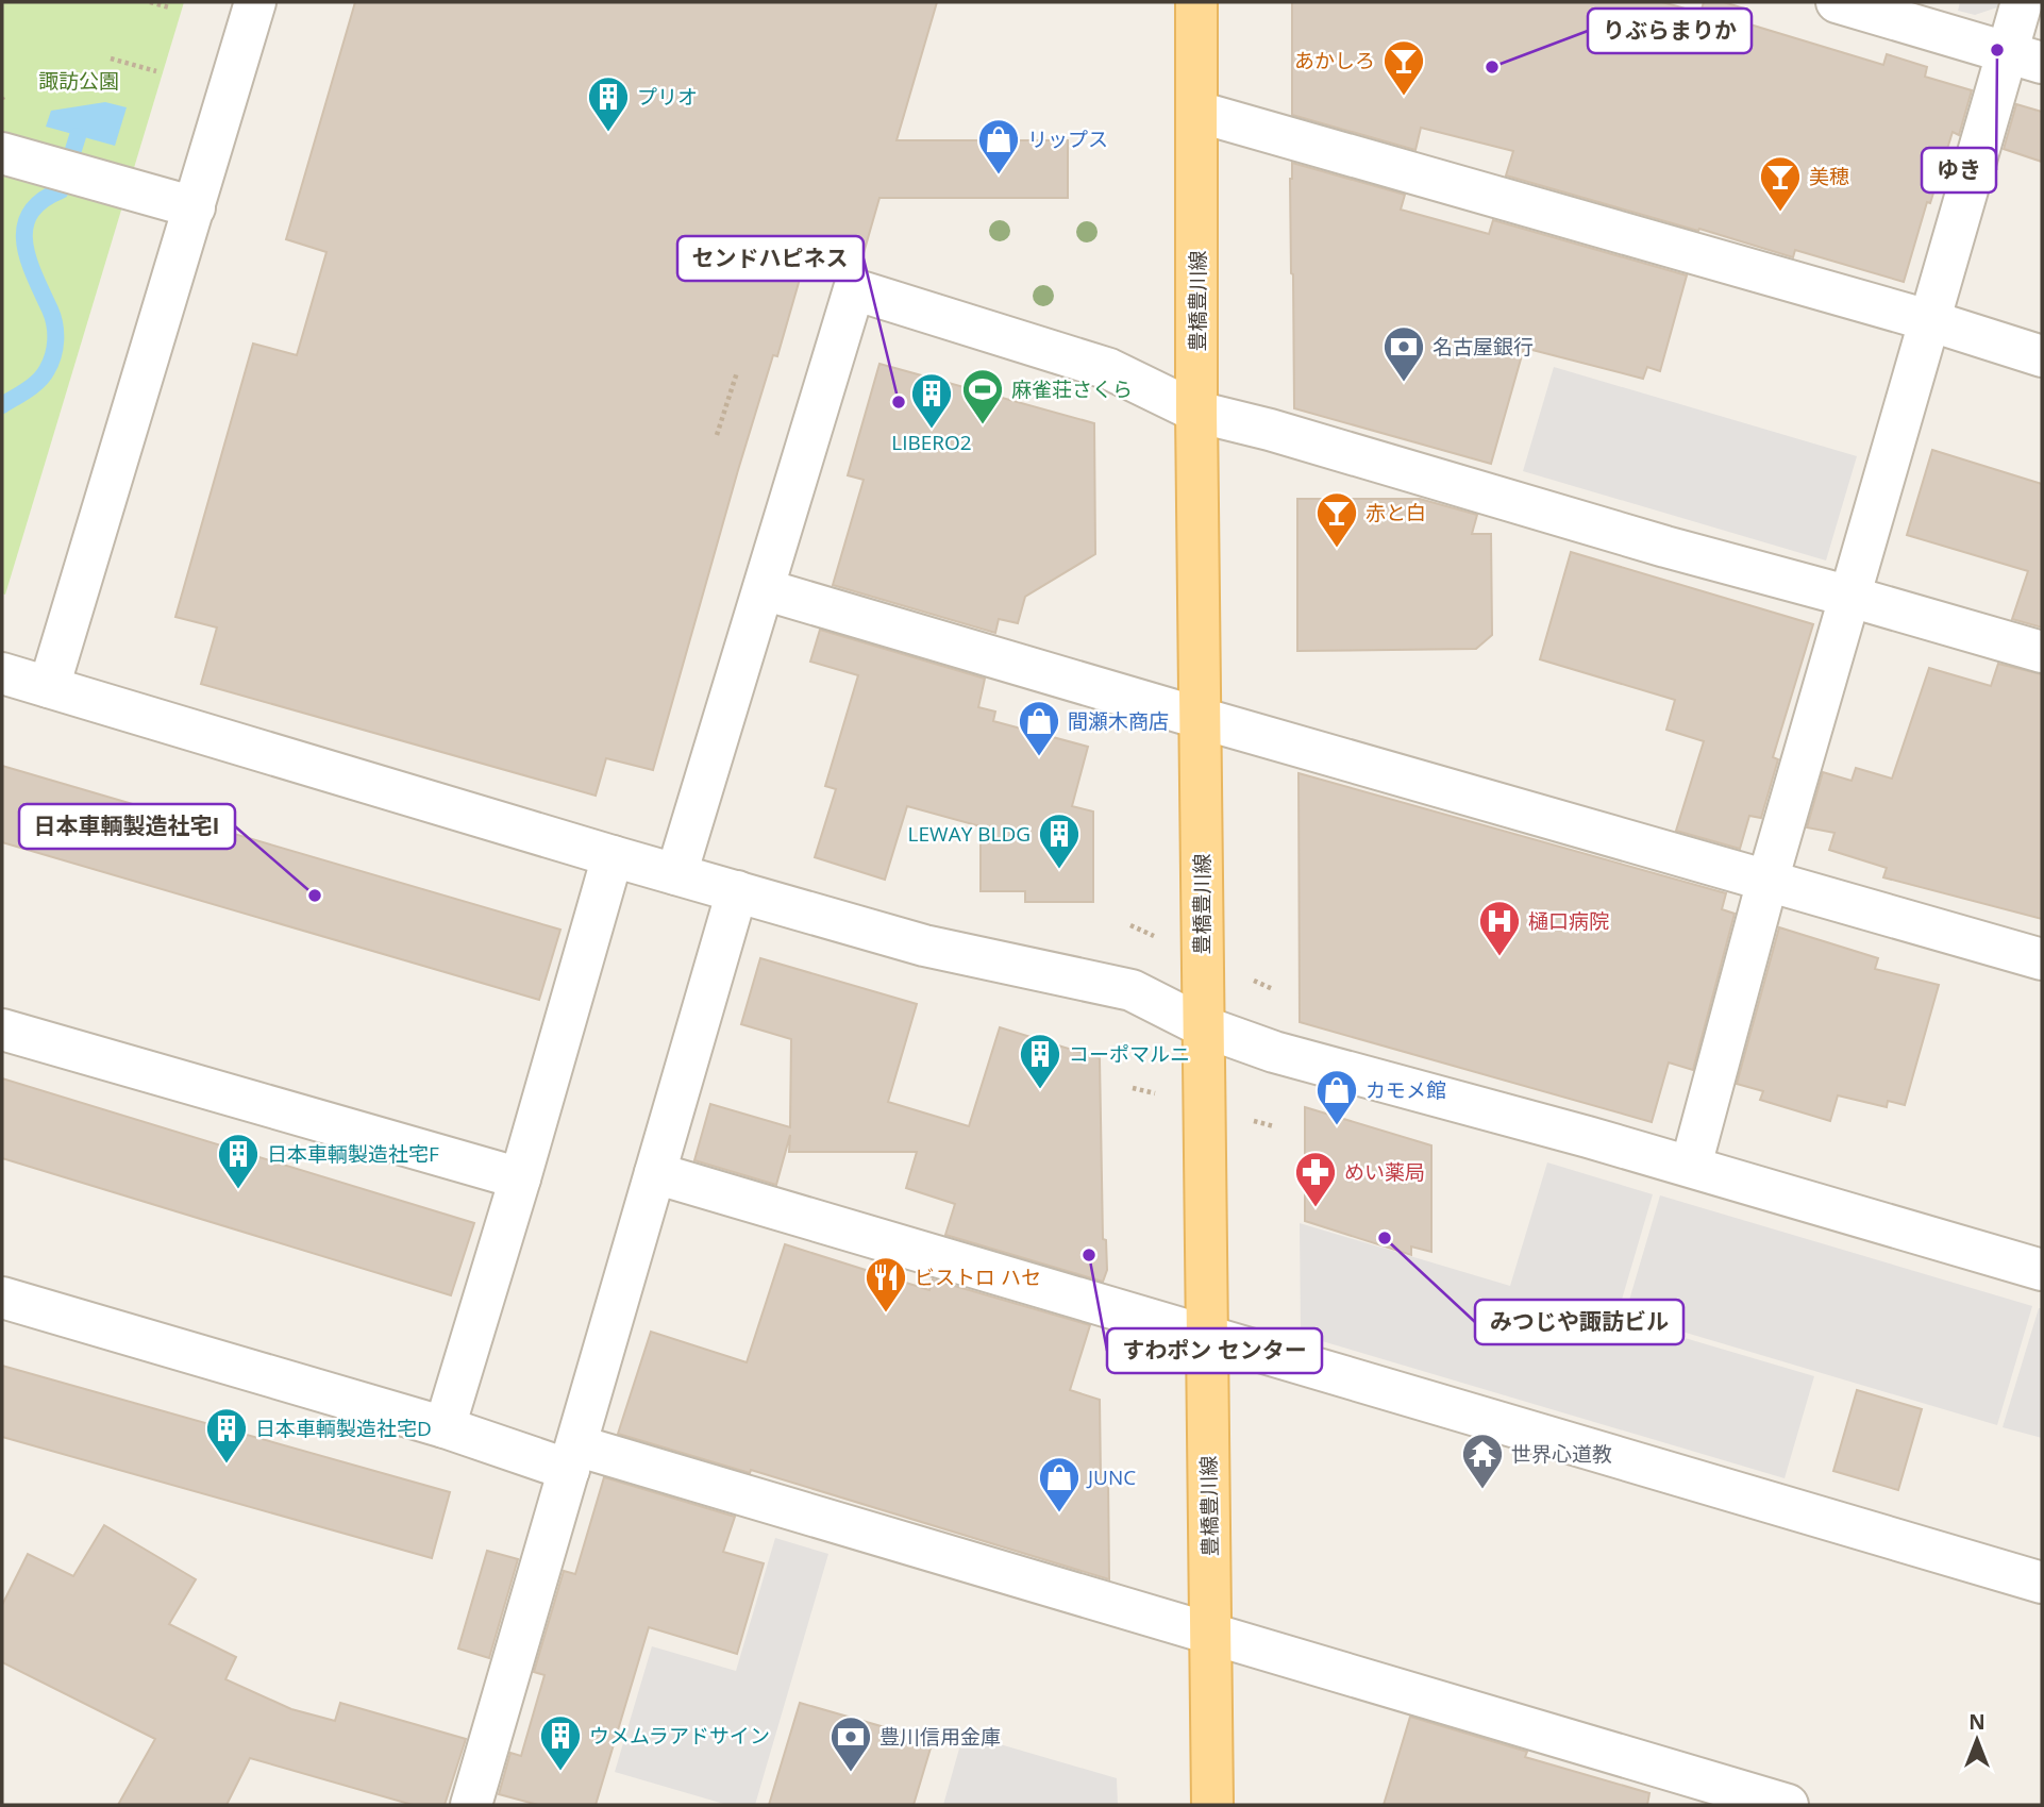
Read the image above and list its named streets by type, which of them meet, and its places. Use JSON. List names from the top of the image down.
{
  "streets": {
    "main road": ["豊橋豊川線"]
  },
  "parks": ["諏訪公園"],
  "places": {
    "other": [
      "ゆき",
      "りぶらまりか",
      "センドハピネス",
      "日本車輌製造社宅I",
      "みつじや諏訪ビル",
      "すわポン センター"
    ],
    "bar": ["あかしろ", "美穂", "赤と白"],
    "building": [
      "プリオ",
      "LIBERO2",
      "LEWAY BLDG",
      "コーポマルニ",
      "日本車輌製造社宅F",
      "日本車輌製造社宅D",
      "ウメムラアドサイン"
    ],
    "shop": [
      "リップス",
      "間瀬木商店",
      "カモメ館",
      "JUNC"
    ],
    "bank": ["名古屋銀行", "豊川信用金庫"],
    "sports": ["麻雀荘さくら"],
    "hospital": ["樋口病院"],
    "pharmacy": ["めい薬局"],
    "restaurant": ["ビストロ ハセ"],
    "temple": ["世界心道教"]
  },
  "north": "top"
}
